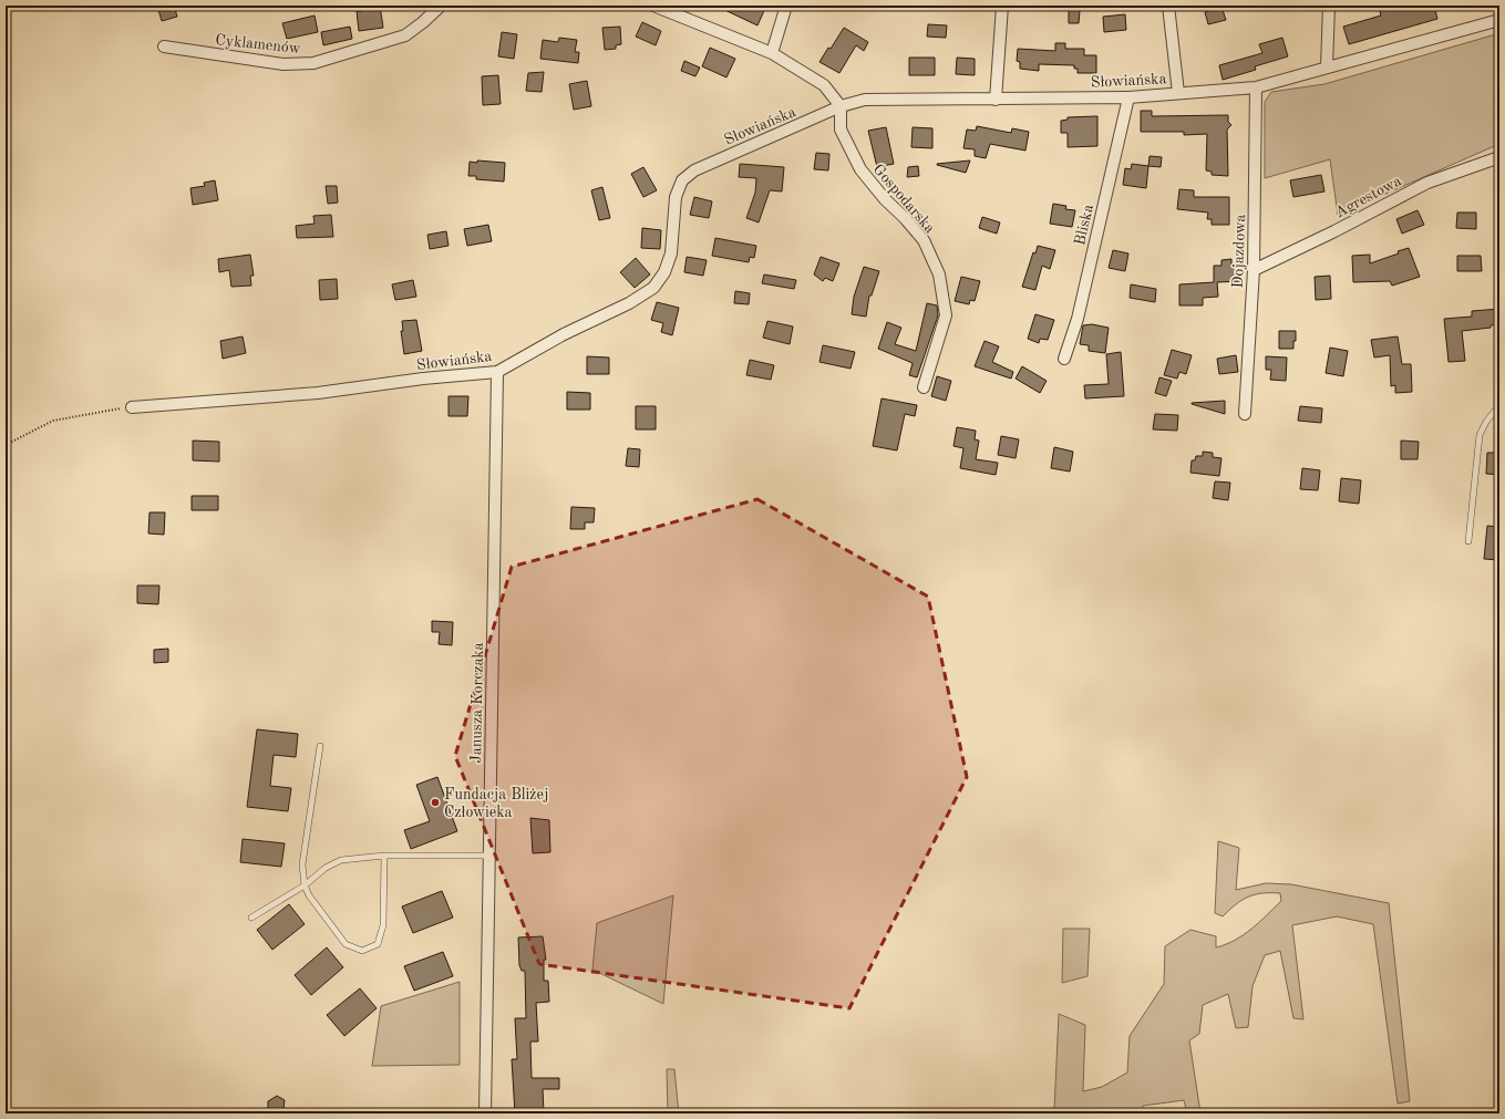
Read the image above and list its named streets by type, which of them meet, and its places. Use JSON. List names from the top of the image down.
{
  "streets": {
    "street": [
      "Cyklamenów",
      "Słowiańska",
      "Agrestowa",
      "Gospodarska",
      "Bliska",
      "Dojazdowa",
      "Janusza Korczaka"
    ]
  },
  "crossings": [
    ["Słowiańska", "Gospodarska"],
    ["Słowiańska", "Bliska"],
    ["Słowiańska", "Dojazdowa"],
    ["Słowiańska", "Janusza Korczaka"],
    ["Agrestowa", "Dojazdowa"]
  ],
  "places": ["Fundacja Bliżej Człowieka"]
}
